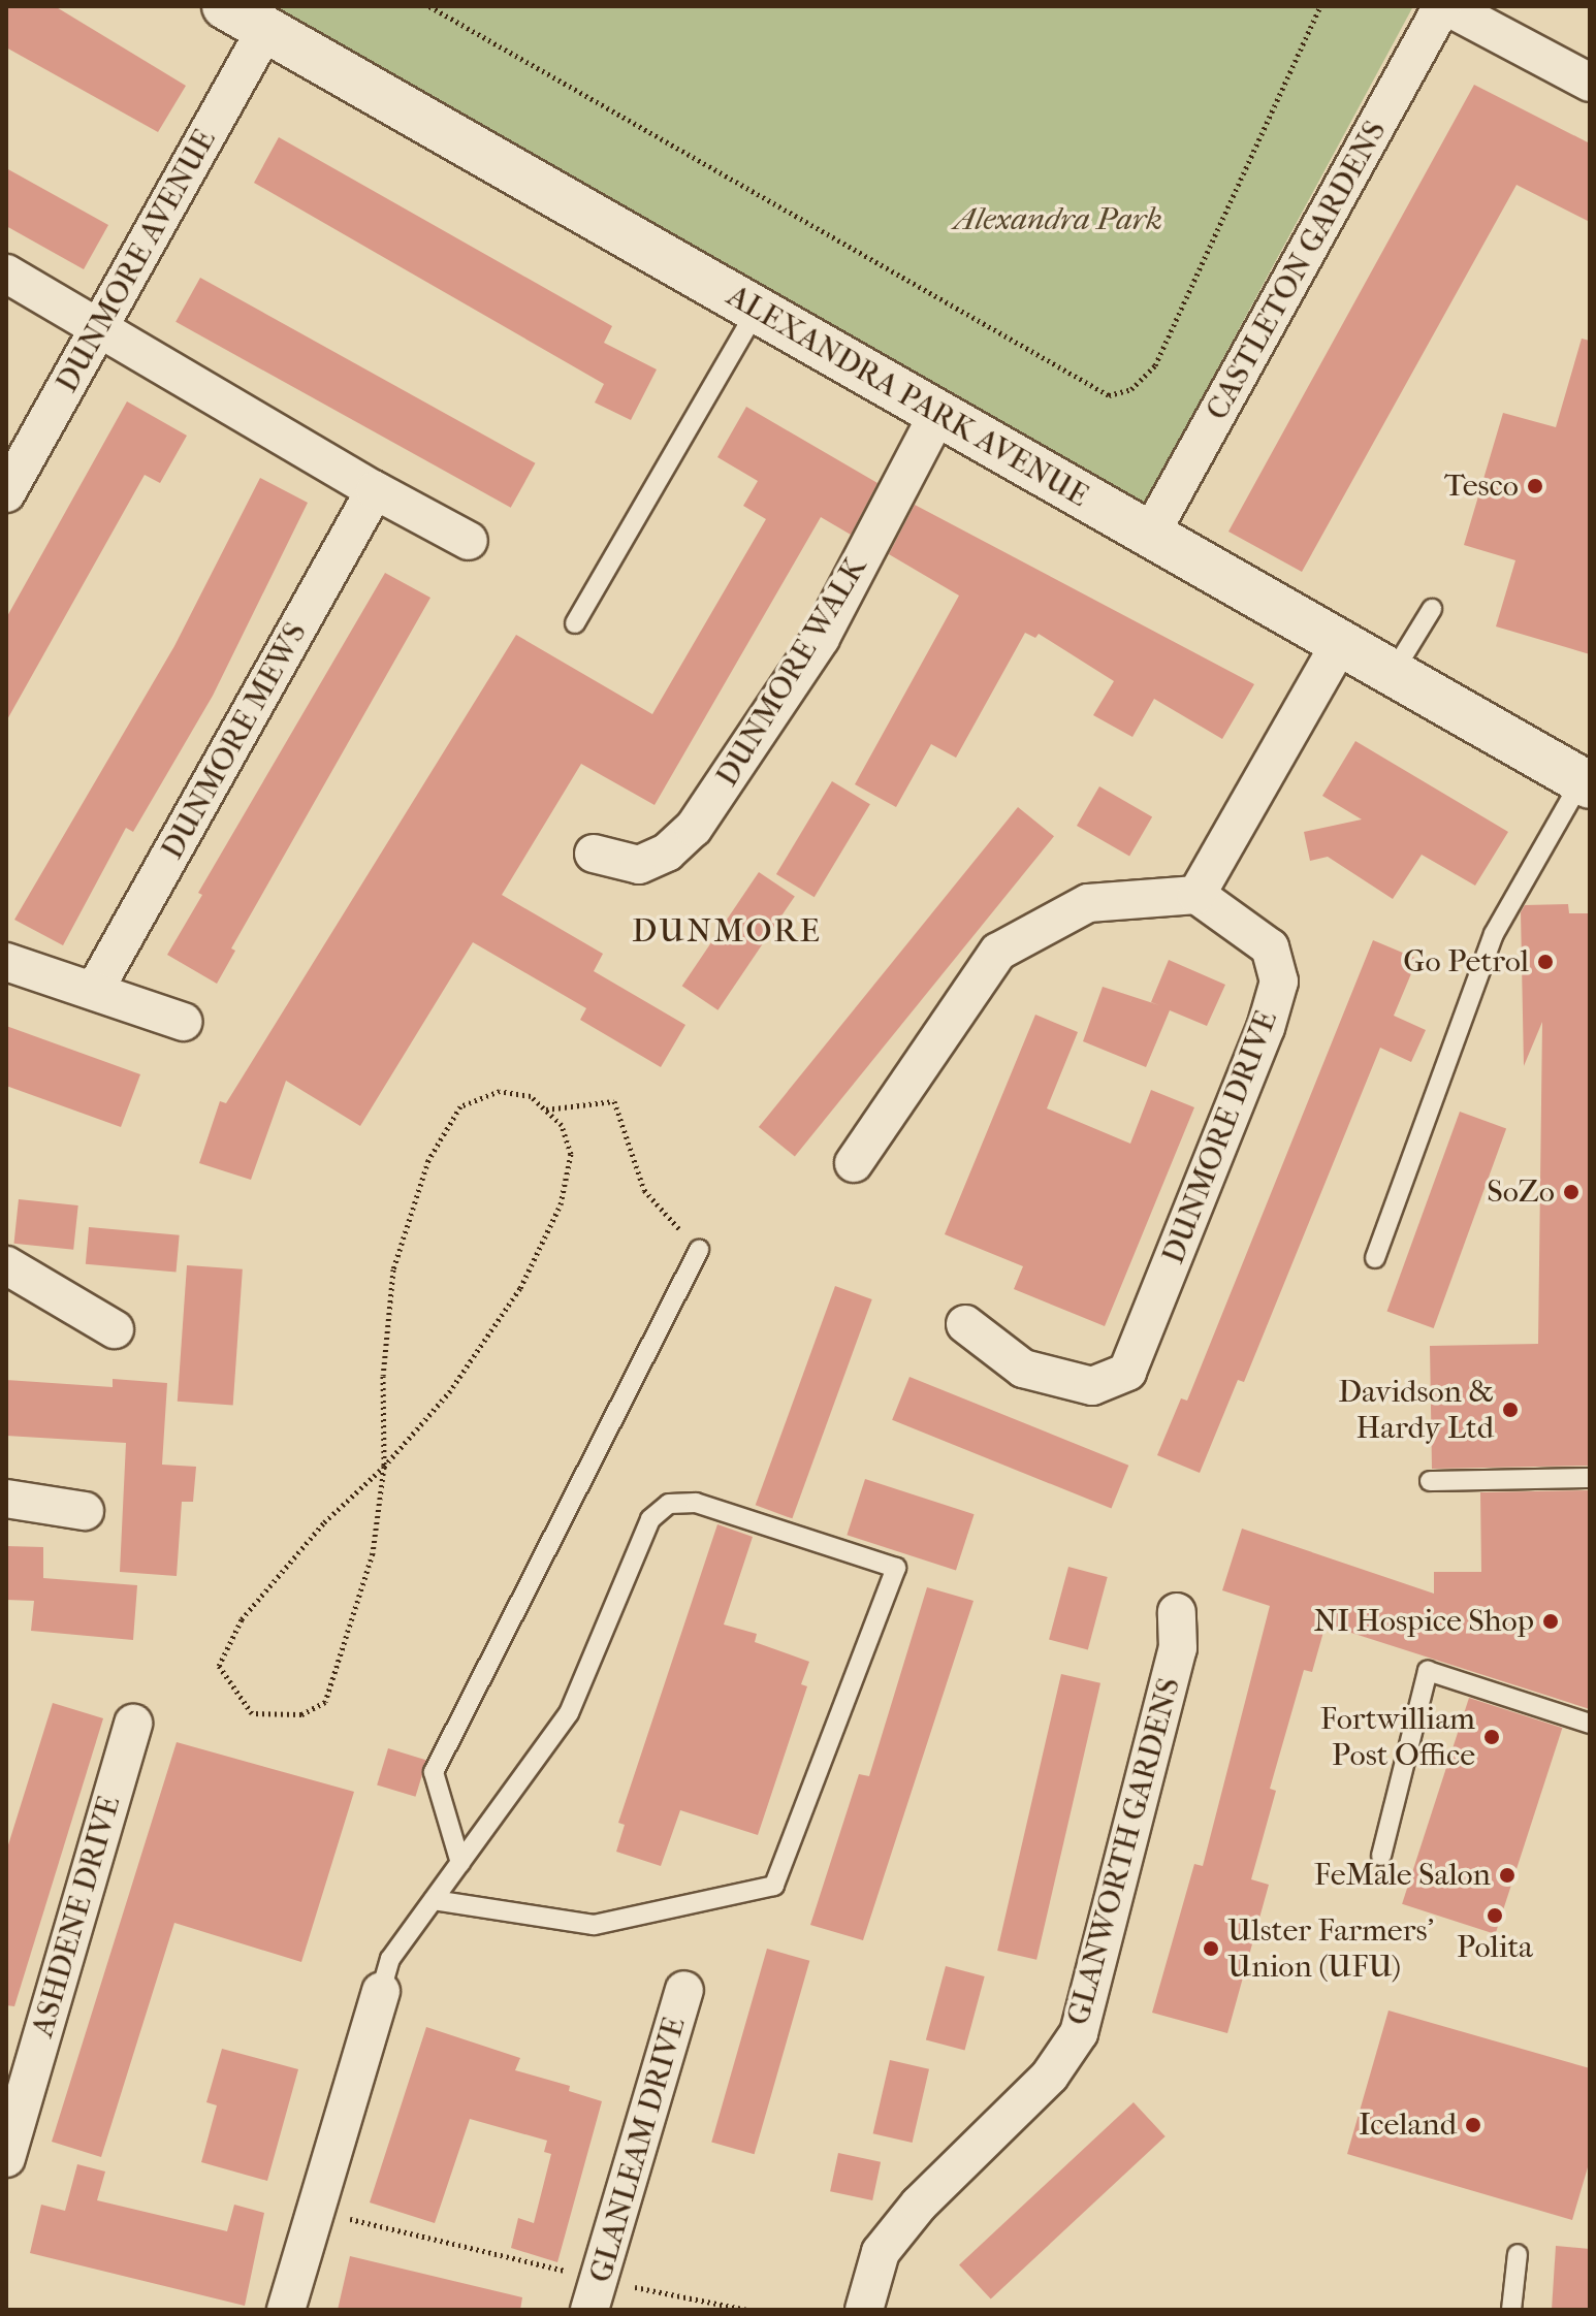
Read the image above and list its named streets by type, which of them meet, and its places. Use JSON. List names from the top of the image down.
{
  "streets": {
    "street": [
      "DUNMORE AVENUE",
      "CASTLETON GARDENS",
      "ALEXANDRA PARK AVENUE",
      "DUNMORE WALK",
      "DUNMORE MEWS",
      "DUNMORE DRIVE",
      "GLANWORTH GARDENS",
      "ASHDENE DRIVE",
      "GLANLEAM DRIVE"
    ]
  },
  "crossings": [
    ["DUNMORE AVENUE", "ALEXANDRA PARK AVENUE"],
    ["CASTLETON GARDENS", "ALEXANDRA PARK AVENUE"],
    ["ALEXANDRA PARK AVENUE", "DUNMORE WALK"]
  ],
  "districts": ["DUNMORE"],
  "parks": ["Alexandra Park"],
  "places": [
    "Tesco",
    "Go Petrol",
    "SoZo",
    "Davidson & Hardy Ltd",
    "NI Hospice Shop",
    "Fortwilliam Post Office",
    "FeMale Salon",
    "Polita",
    "Ulster Farmers' Union (UFU)",
    "Iceland"
  ]
}
